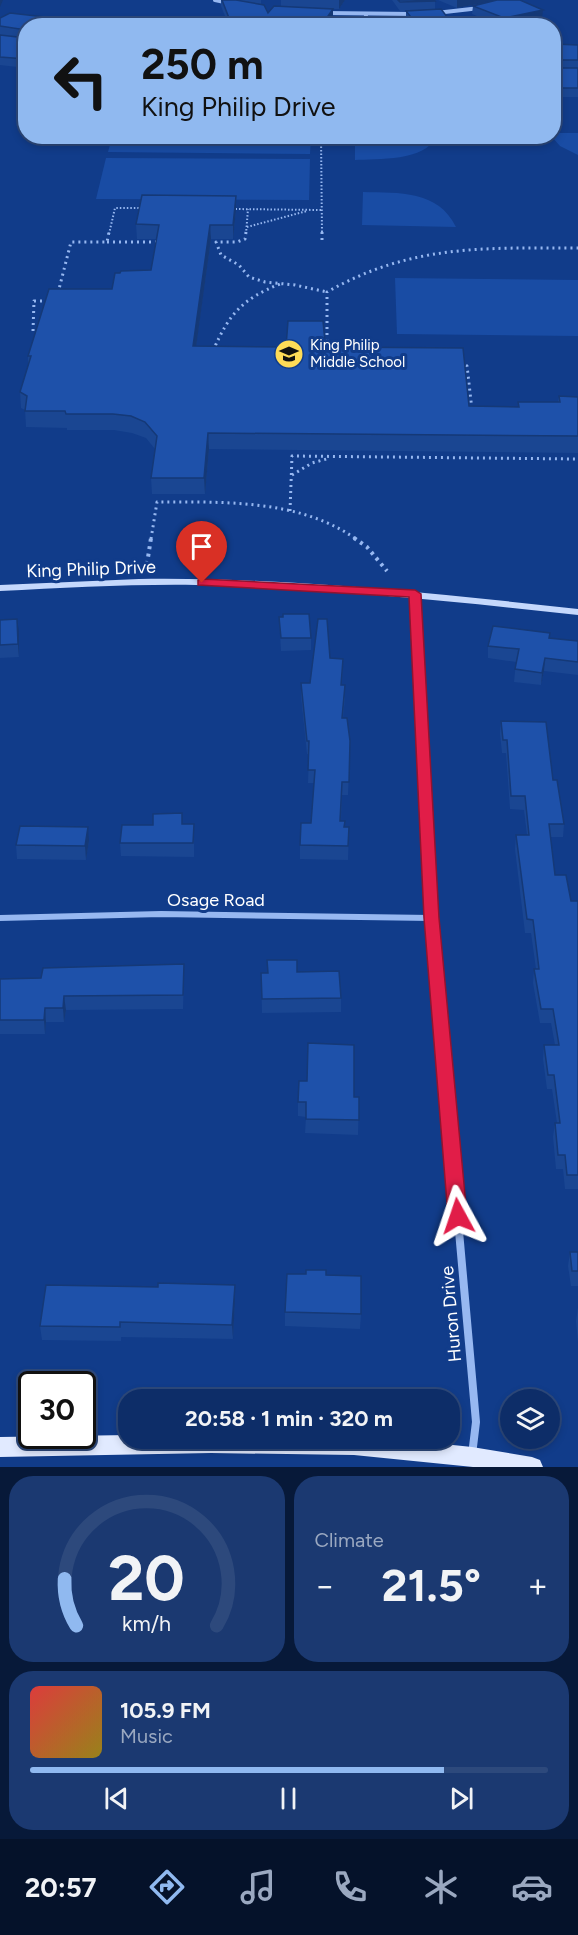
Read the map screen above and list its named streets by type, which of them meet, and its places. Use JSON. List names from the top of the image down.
{
  "streets": {
    "street": ["King Philip Drive", "Osage Road", "Huron Drive"]
  },
  "crossings": [
    ["King Philip Drive", "Huron Drive"],
    ["Osage Road", "Huron Drive"]
  ],
  "places": {
    "school or university": ["King Philip Middle School"]
  },
  "page": {
    "turn": ["250 m", "King Philip Drive"],
    "limit": "30",
    "trip": "20:58 · 1 min · 320 m",
    "tile": "Climate",
    "heat": ["−", "21.5°", "+"],
    "song": ["105.9 FM", "Music"],
    "tabs": "20:57",
    "gauge": ["20", "km/h"]
  }
}
